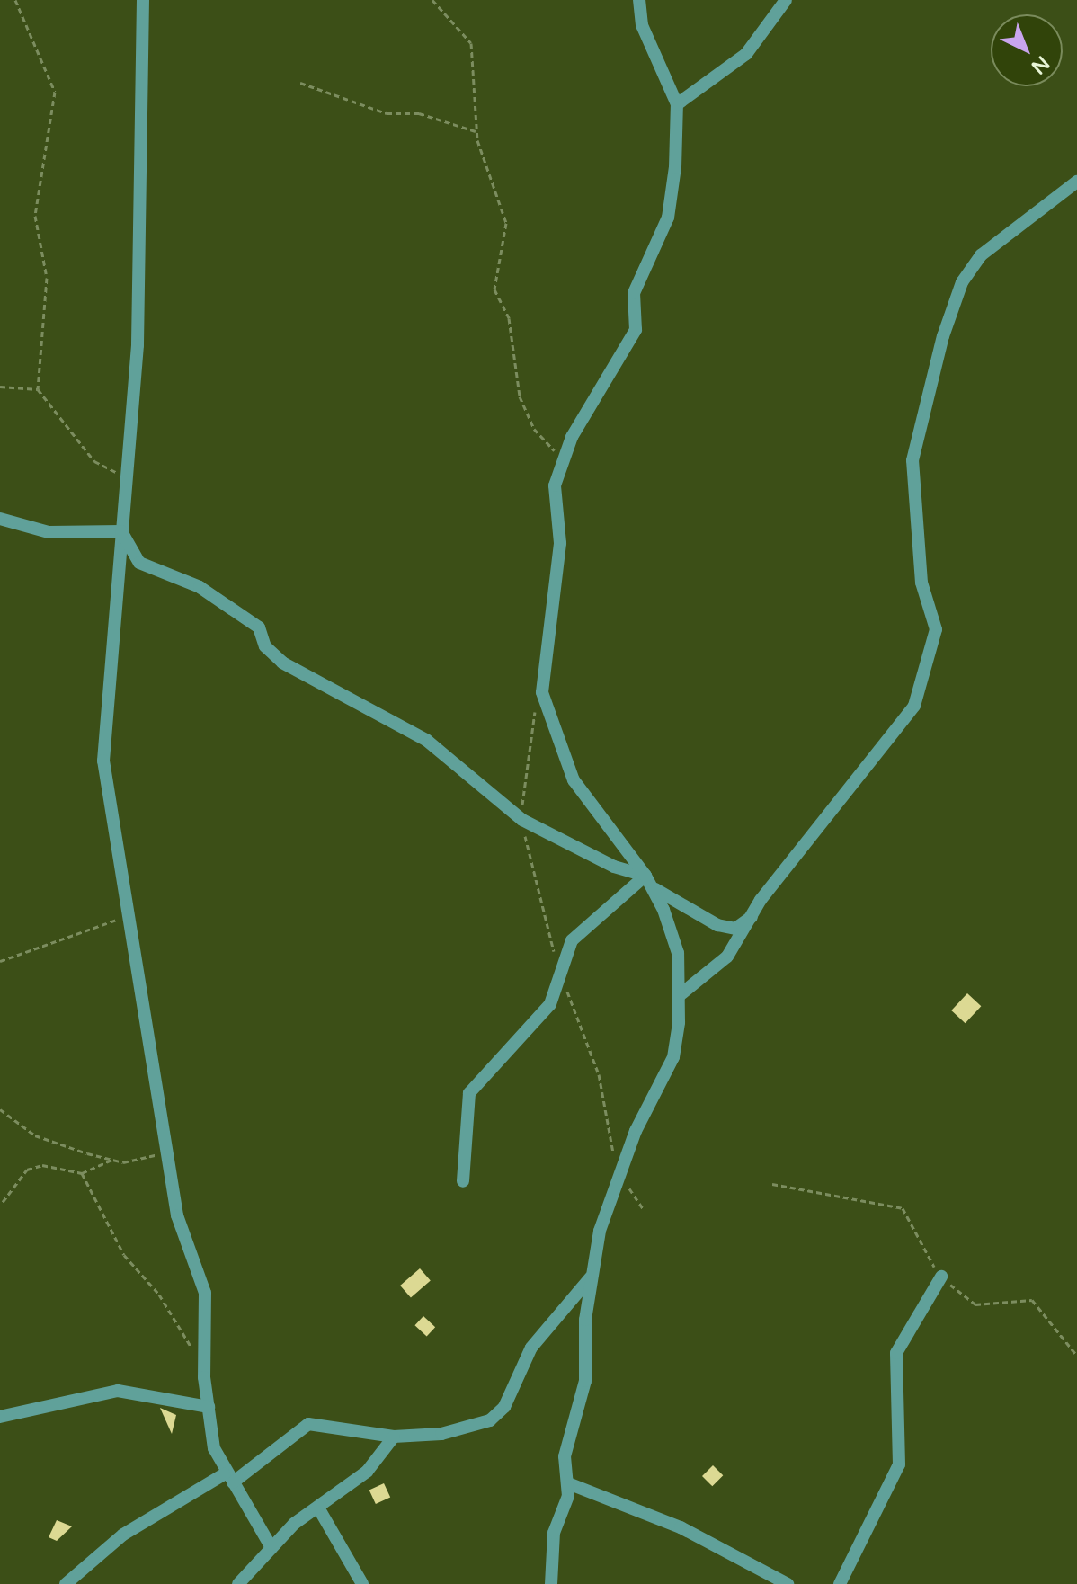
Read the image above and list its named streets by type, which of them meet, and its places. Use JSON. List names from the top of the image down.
{
  "north": "bottom right"
}
